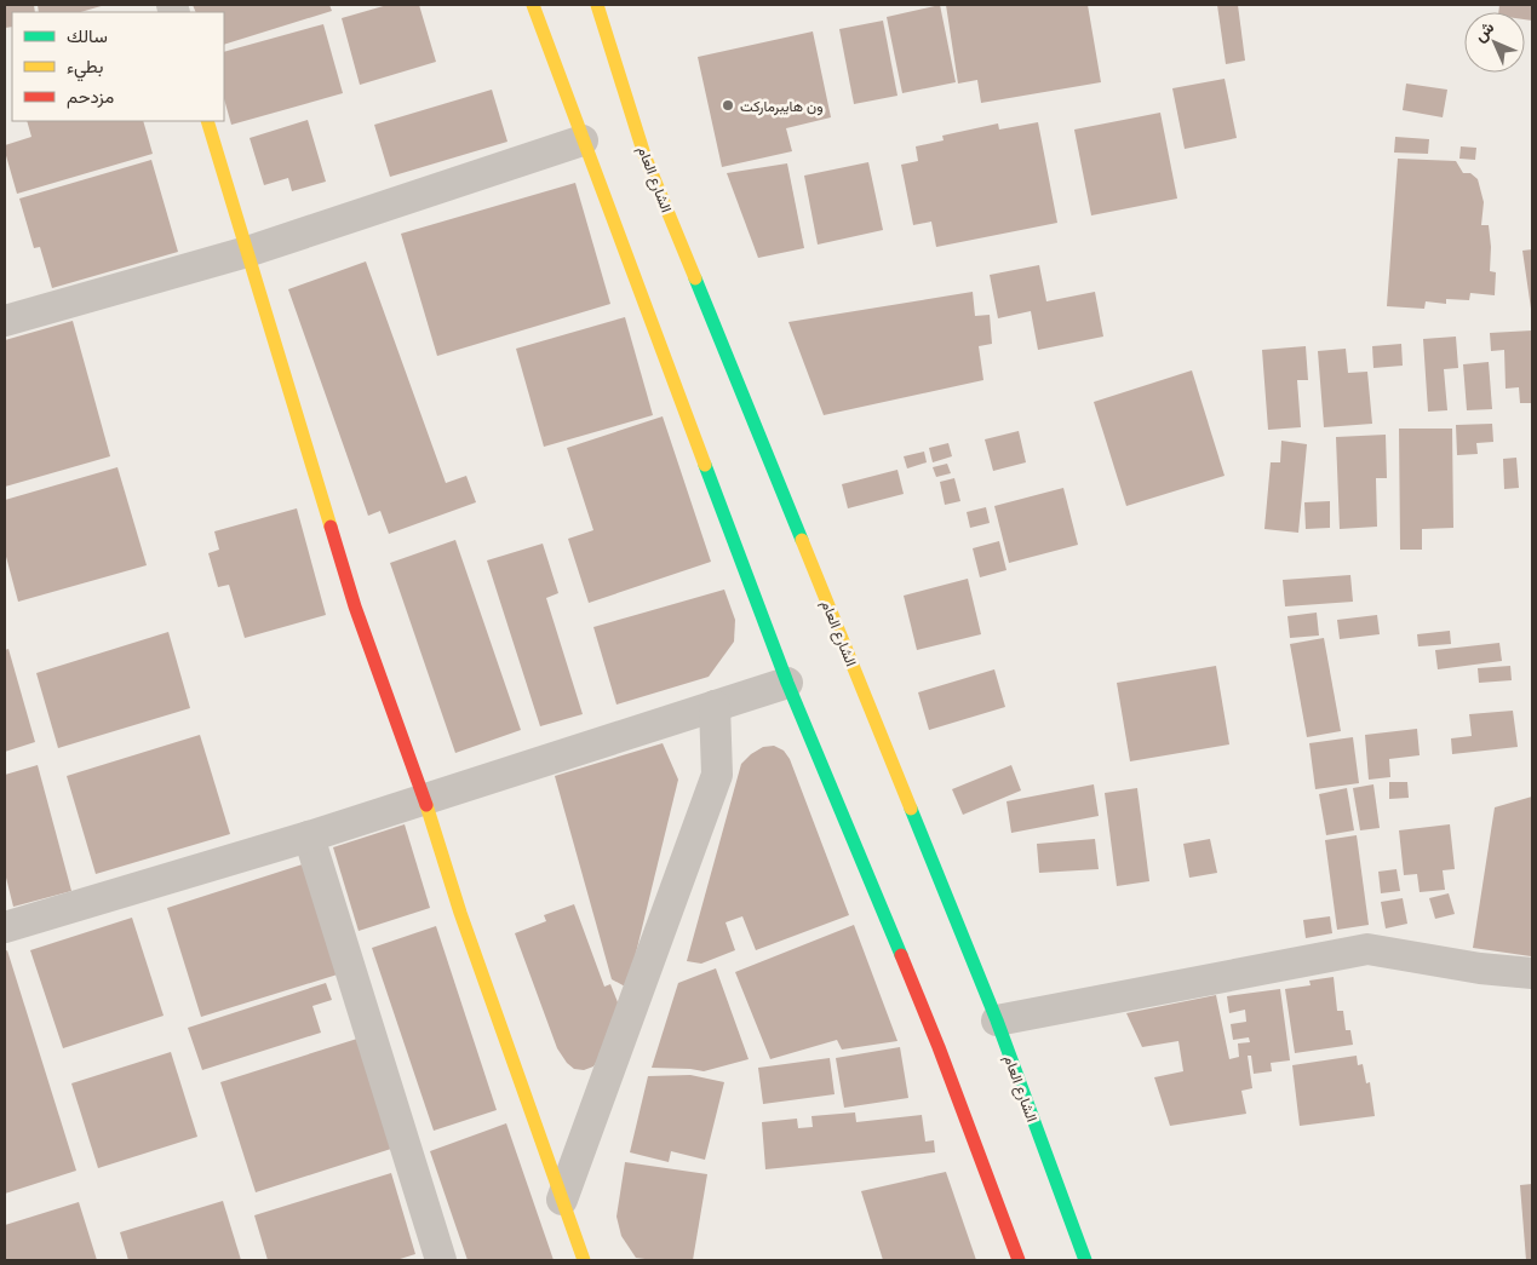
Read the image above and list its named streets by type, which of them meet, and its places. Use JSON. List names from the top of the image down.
{
  "streets": {
    "main road": ["الشارع العام"]
  },
  "places": ["ون هايبرماركت"],
  "legend": ["سالك", "بطيء", "مزدحم"],
  "north": "top left"
}
